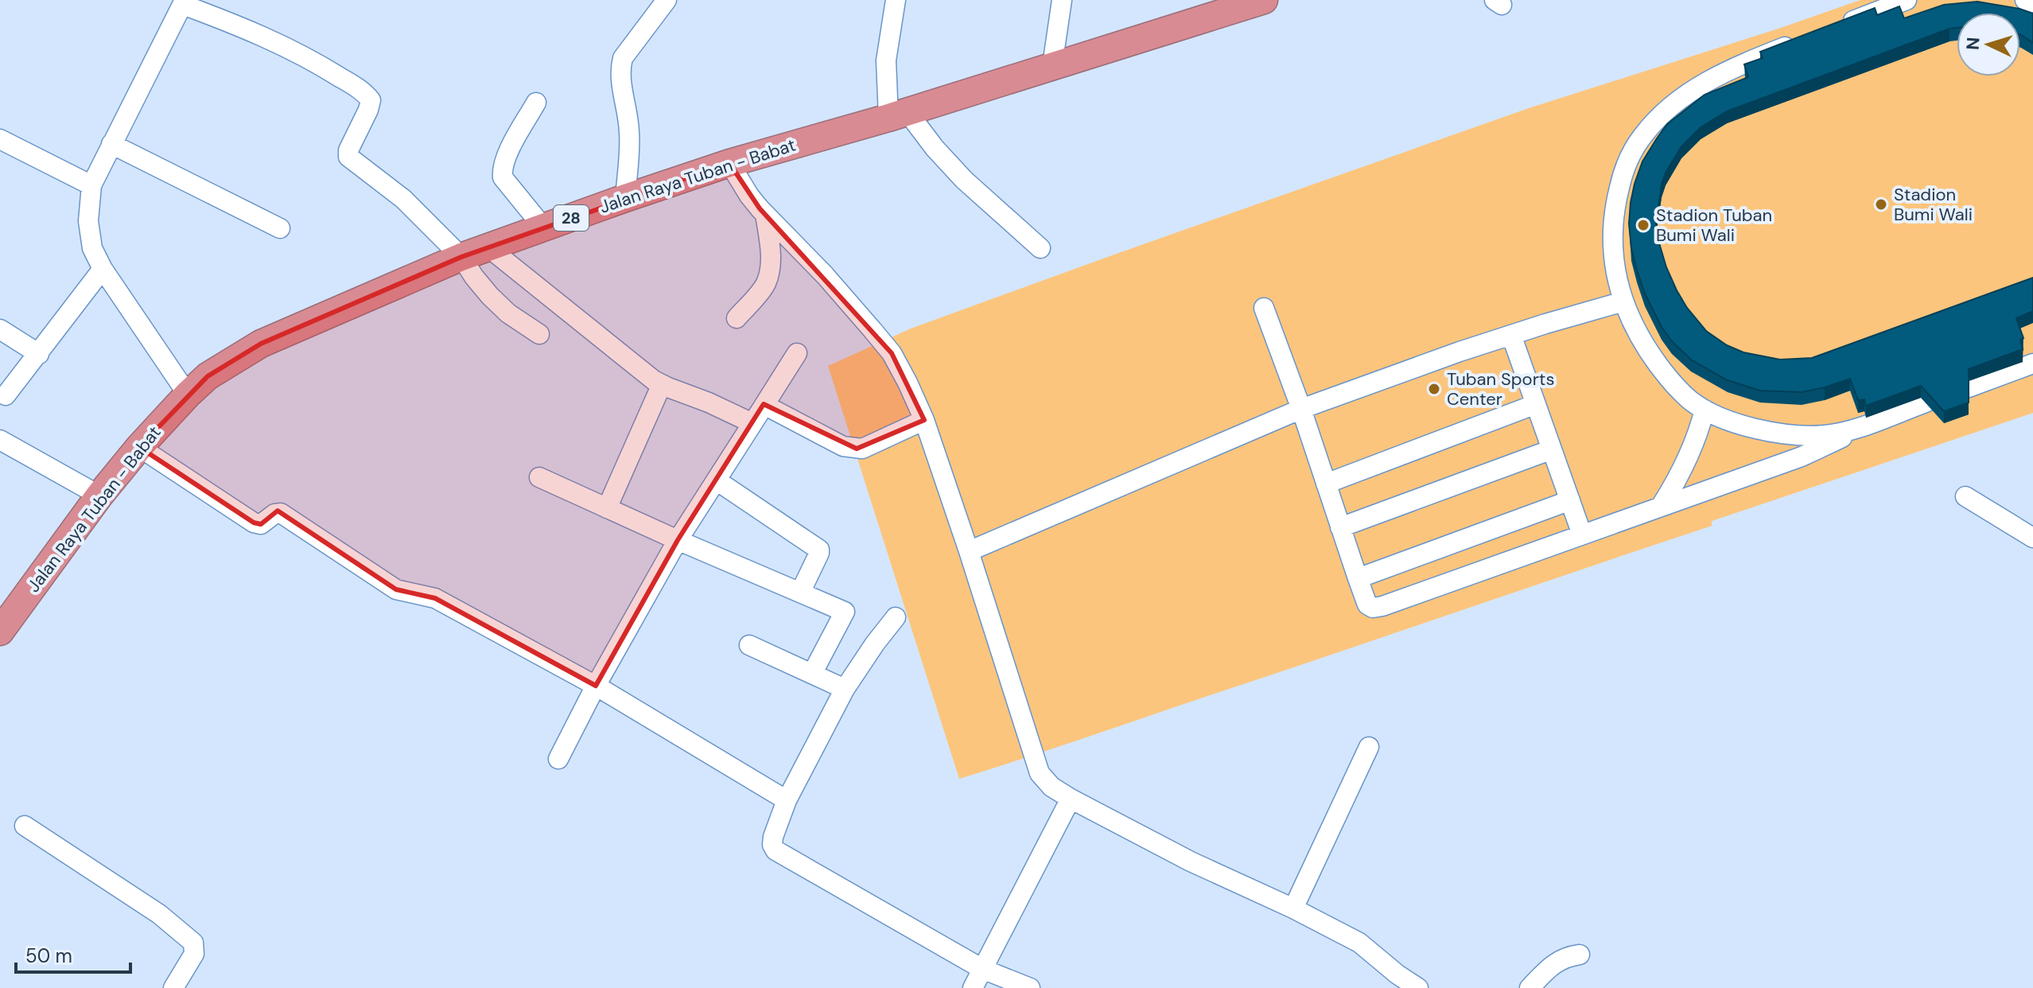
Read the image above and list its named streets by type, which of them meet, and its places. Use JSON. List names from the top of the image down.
{
  "streets": {
    "highway": ["Jalan Raya Tuban - Babat", "28"]
  },
  "places": ["Stadion Bumi Wali", "Stadion Tuban Bumi Wali", "Tuban Sports Center"],
  "scale_bar": "50 m",
  "north": "left"
}
